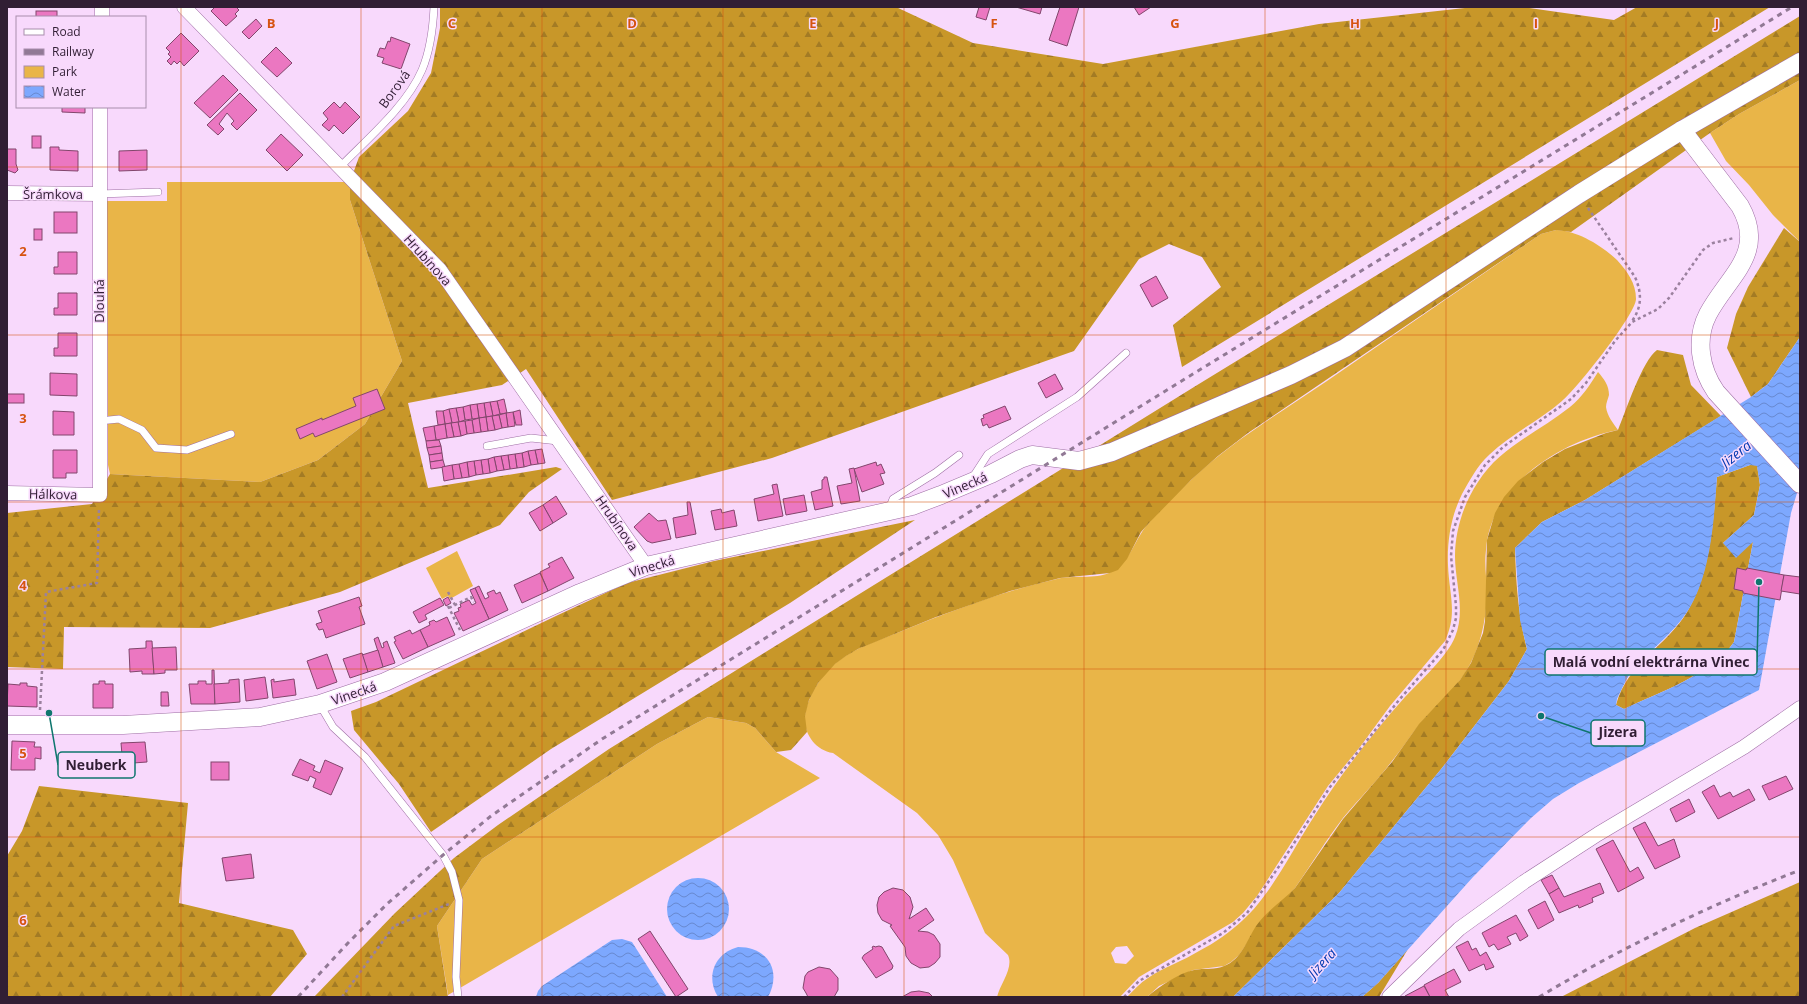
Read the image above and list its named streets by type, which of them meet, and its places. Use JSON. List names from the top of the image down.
{
  "streets": {
    "street": [
      "Šrámkova",
      "Hrubínova",
      "Dlouhá",
      "Vinecká",
      "Hálkova"
    ],
    "lane": ["Borová"]
  },
  "crossings": [
    ["Borová", "Hrubínova"],
    ["Šrámkova", "Dlouhá"],
    ["Hrubínova", "Vinecká"],
    ["Dlouhá", "Hálkova"]
  ],
  "water": ["Jizera"],
  "places": ["Malá vodní elektrárna Vinec", "Neuberk", "Jizera"],
  "legend": [
    "Road",
    "Railway",
    "Park",
    "Water"
  ],
  "grid": {
    "columns": [
      "B",
      "C",
      "D",
      "E",
      "F",
      "G",
      "H",
      "I",
      "J"
    ],
    "rows": [
      "2",
      "3",
      "4",
      "5",
      "6"
    ]
  }
}
